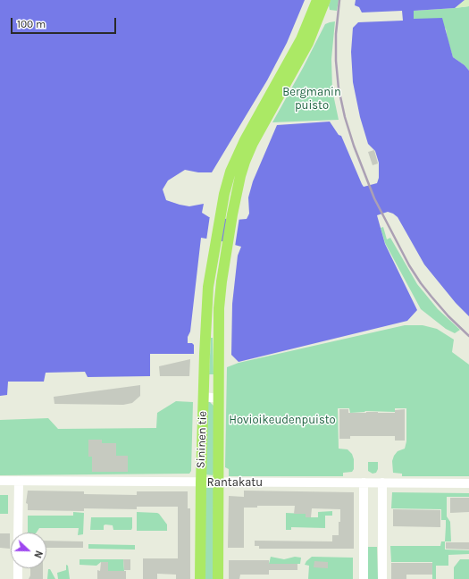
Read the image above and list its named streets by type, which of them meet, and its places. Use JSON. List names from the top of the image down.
{
  "streets": {
    "main road": ["Sininen tie"],
    "street": ["Rantakatu"]
  },
  "crossings": [
    ["Sininen tie", "Rantakatu"]
  ],
  "parks": ["Bergmanin puisto", "Hovioikeudenpuisto"],
  "scale_bar": "100 m",
  "north": "right"
}
